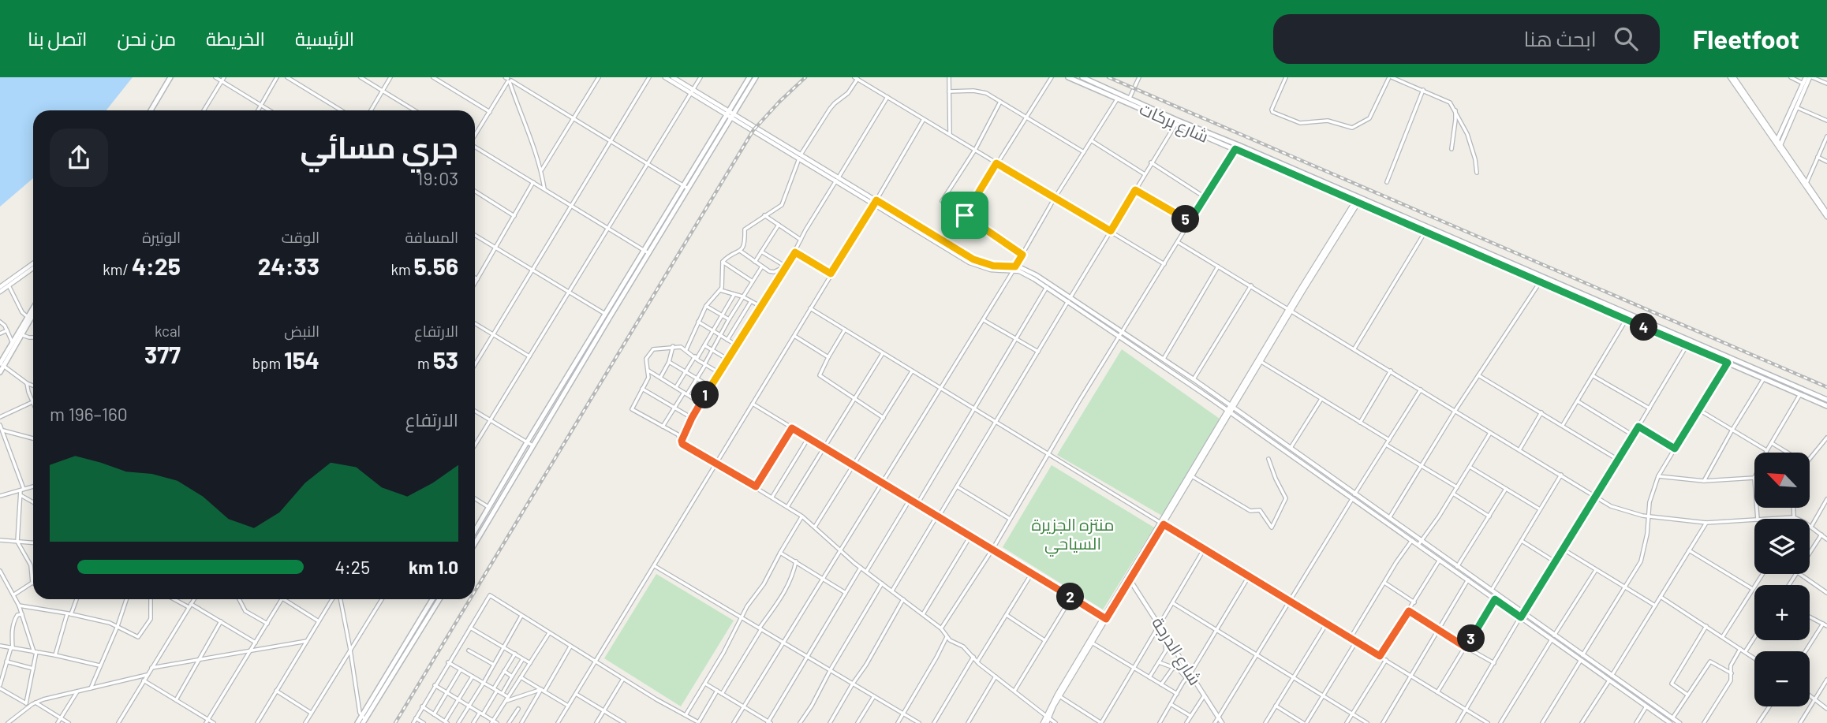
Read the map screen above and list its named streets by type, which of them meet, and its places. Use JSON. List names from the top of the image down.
{
  "streets": {
    "main road": ["شارع بركات"],
    "street": ["شارع الدرجة"]
  },
  "parks": ["منتزه الجزيرة السياحي"],
  "north": "top left",
  "page": {
    "header": "Fleetfoot",
    "search": "ابحث هنا",
    "nav": [
      "الرئيسية",
      "الخريطة",
      "من نحن",
      "اتصل بنا"
    ],
    "heading": ["جري مسائي", "19:03"],
    "stats": [
      ["المسافة", "5.56 km"],
      ["الوقت", "24:33"],
      ["الوتيرة", "4:25 /km"],
      ["الارتفاع", "53 m"],
      ["النبض", "154 bpm"],
      ["kcal", "377"]
    ],
    "pins": [
      "5",
      "4",
      "1",
      "2",
      "3"
    ],
    "chart": ["الارتفاع", "160–196 m"],
    "map_buttons": ["+", "−"],
    "list": [
      {
        "name": "1.0 km",
        "note": "4:25"
      }
    ]
  }
}
